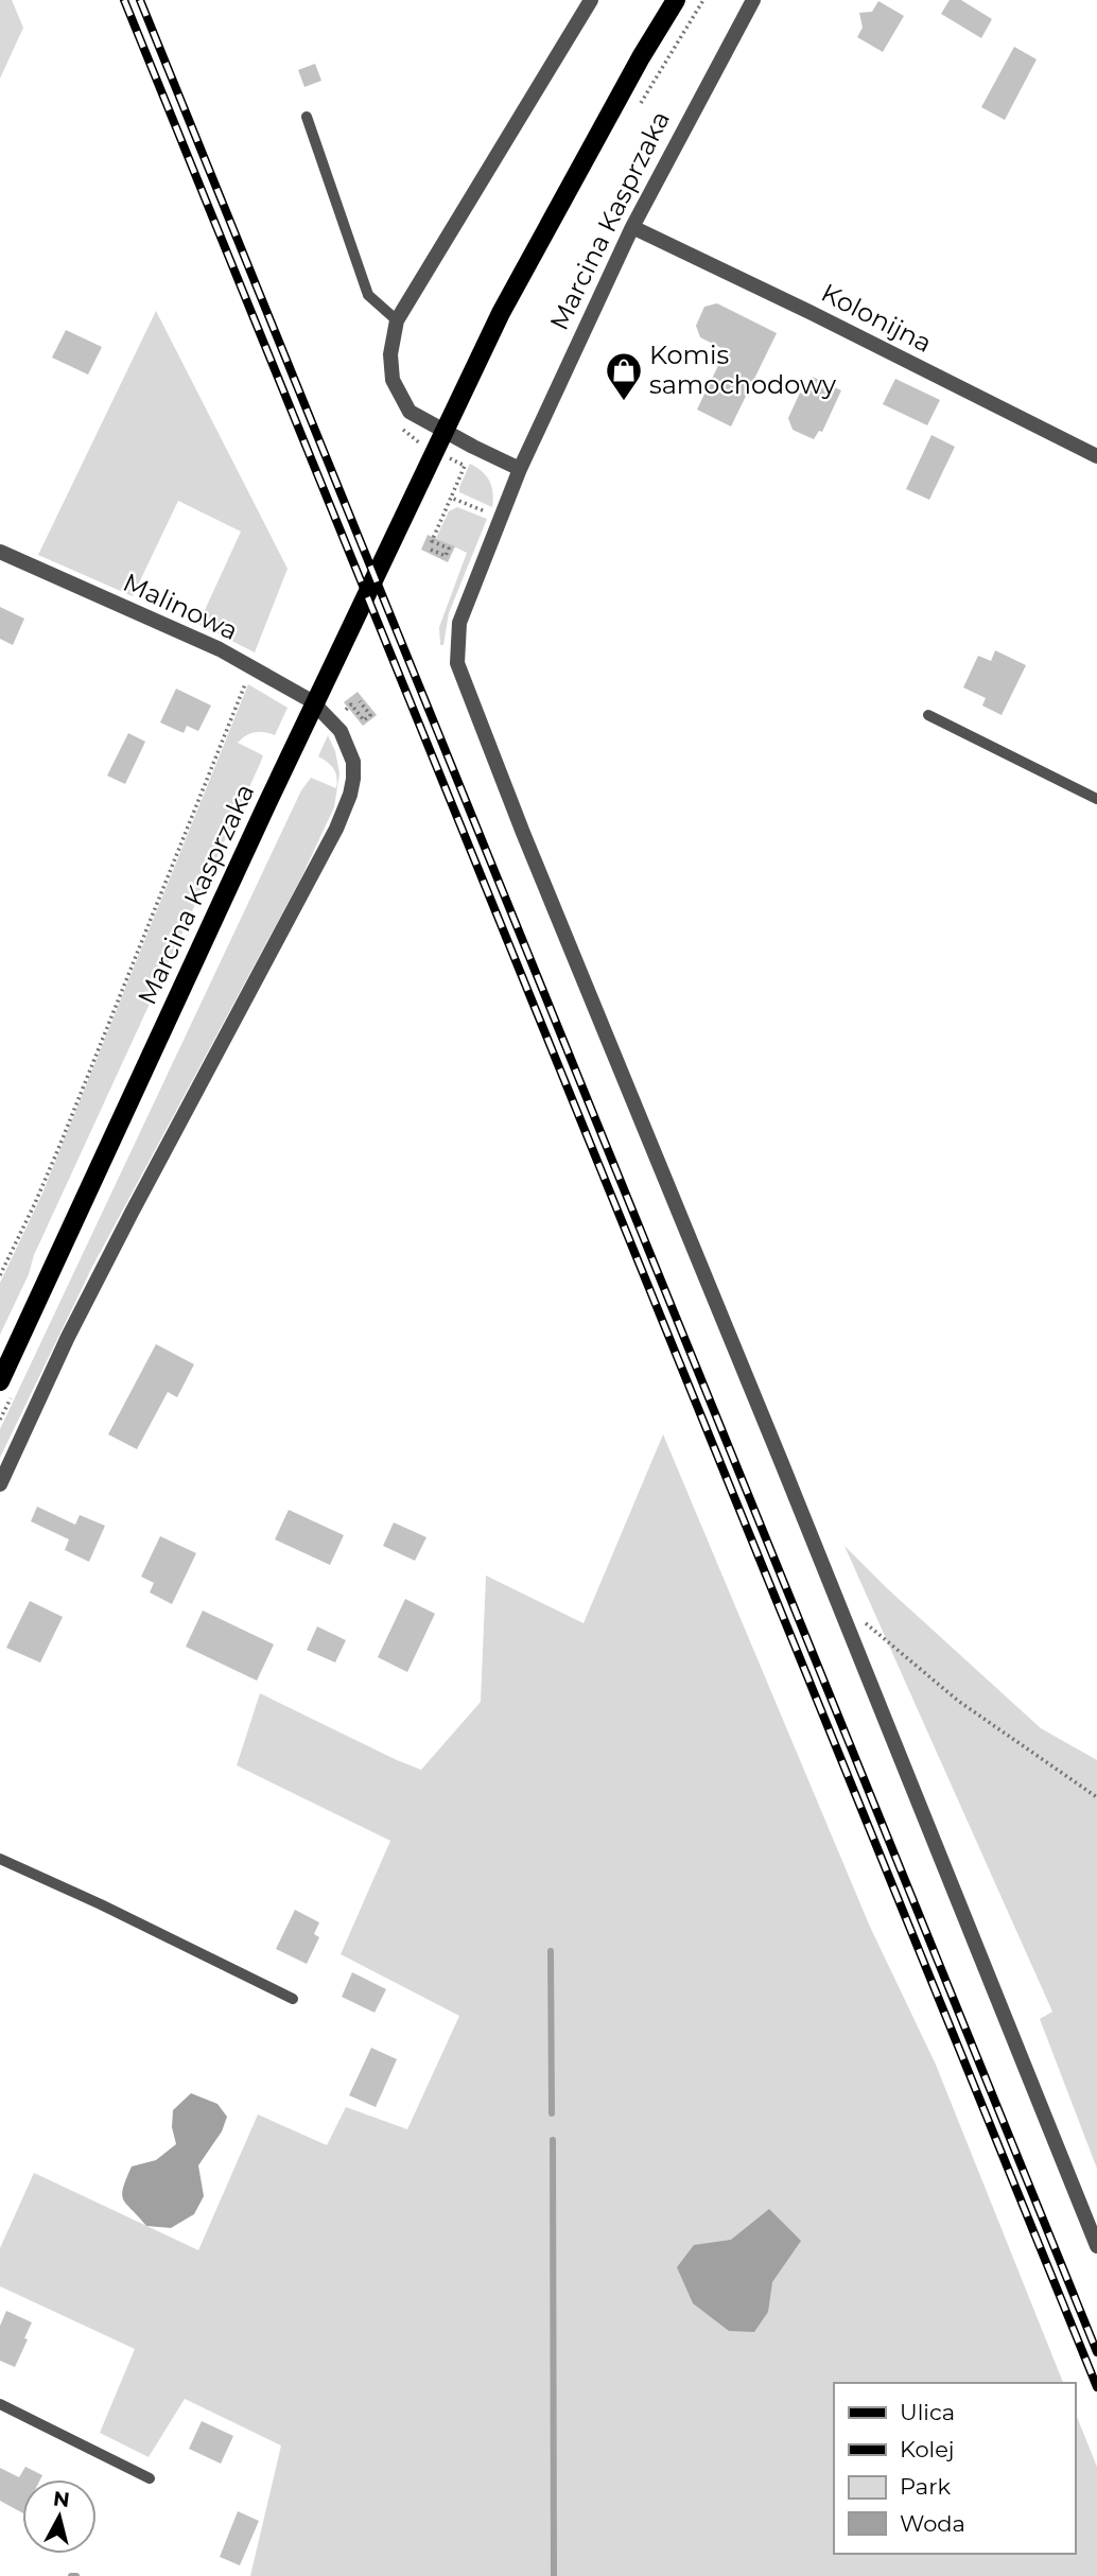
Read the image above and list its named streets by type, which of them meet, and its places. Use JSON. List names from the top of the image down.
{
  "streets": {
    "main road": ["Marcina Kasprzaka"],
    "street": ["Kolonijna", "Malinowa"]
  },
  "crossings": [
    ["Marcina Kasprzaka", "Kolonijna"]
  ],
  "places": {
    "shop": ["Komis samochodowy"]
  },
  "legend": [
    "Ulica",
    "Kolej",
    "Park",
    "Woda"
  ],
  "north": "top"
}
